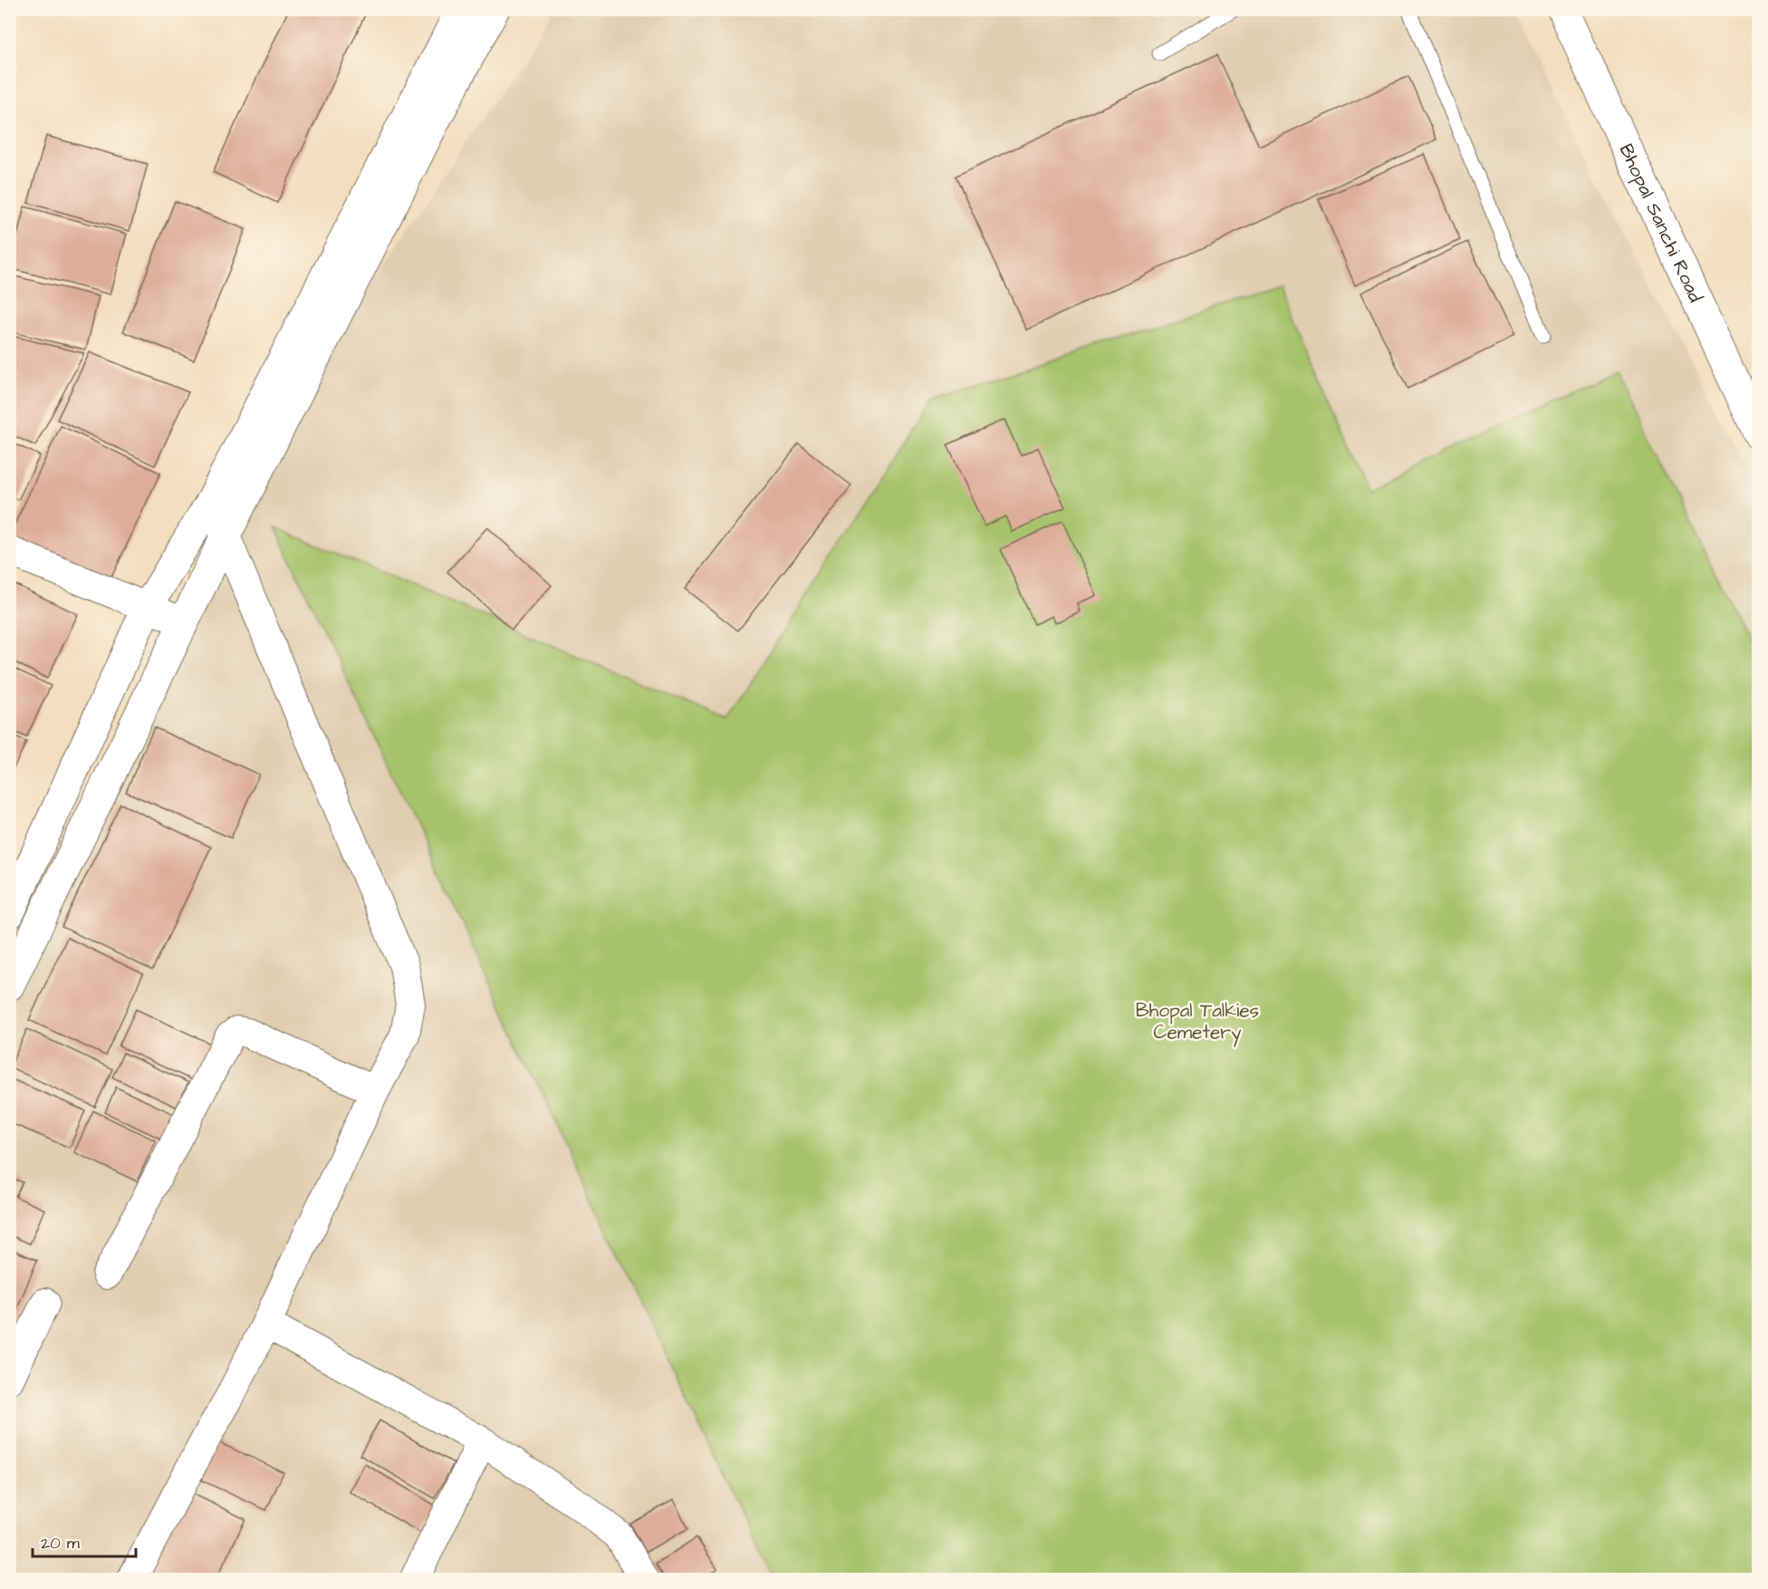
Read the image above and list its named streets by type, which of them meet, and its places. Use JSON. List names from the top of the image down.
{
  "streets": {
    "main road": ["Bhopal Sanchi Road"]
  },
  "parks": ["Bhopal Talkies Cemetery"],
  "scale_bar": "20 m"
}
